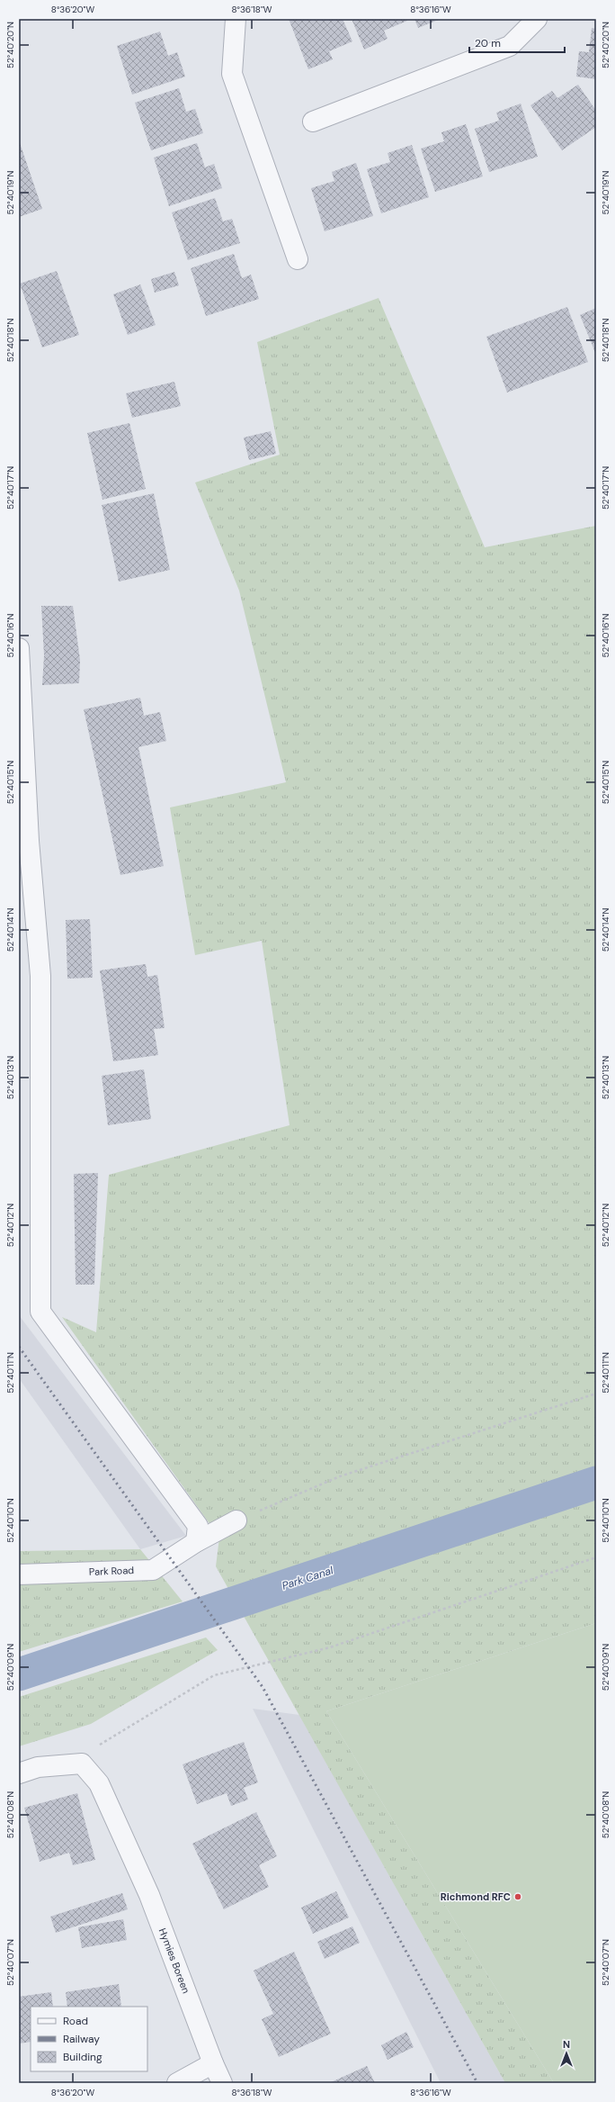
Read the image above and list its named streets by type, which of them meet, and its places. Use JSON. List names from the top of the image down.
{
  "streets": {
    "street": ["Park Road", "Hymies Boreen"]
  },
  "water": ["Park Canal"],
  "places": ["Richmond RFC"],
  "legend": ["Road", "Railway", "Building"],
  "scale_bar": "20 m",
  "north": "top",
  "coordinates": [
    "8°36'20\"W",
    "8°36'18\"W",
    "8°36'16\"W",
    "52°40'20\"N",
    "52°40'19\"N",
    "52°40'18\"N",
    "52°40'17\"N",
    "52°40'16\"N",
    "52°40'15\"N",
    "52°40'14\"N",
    "52°40'13\"N",
    "52°40'12\"N",
    "52°40'11\"N",
    "52°40'10\"N",
    "52°40'09\"N",
    "52°40'08\"N",
    "52°40'07\"N"
  ]
}
